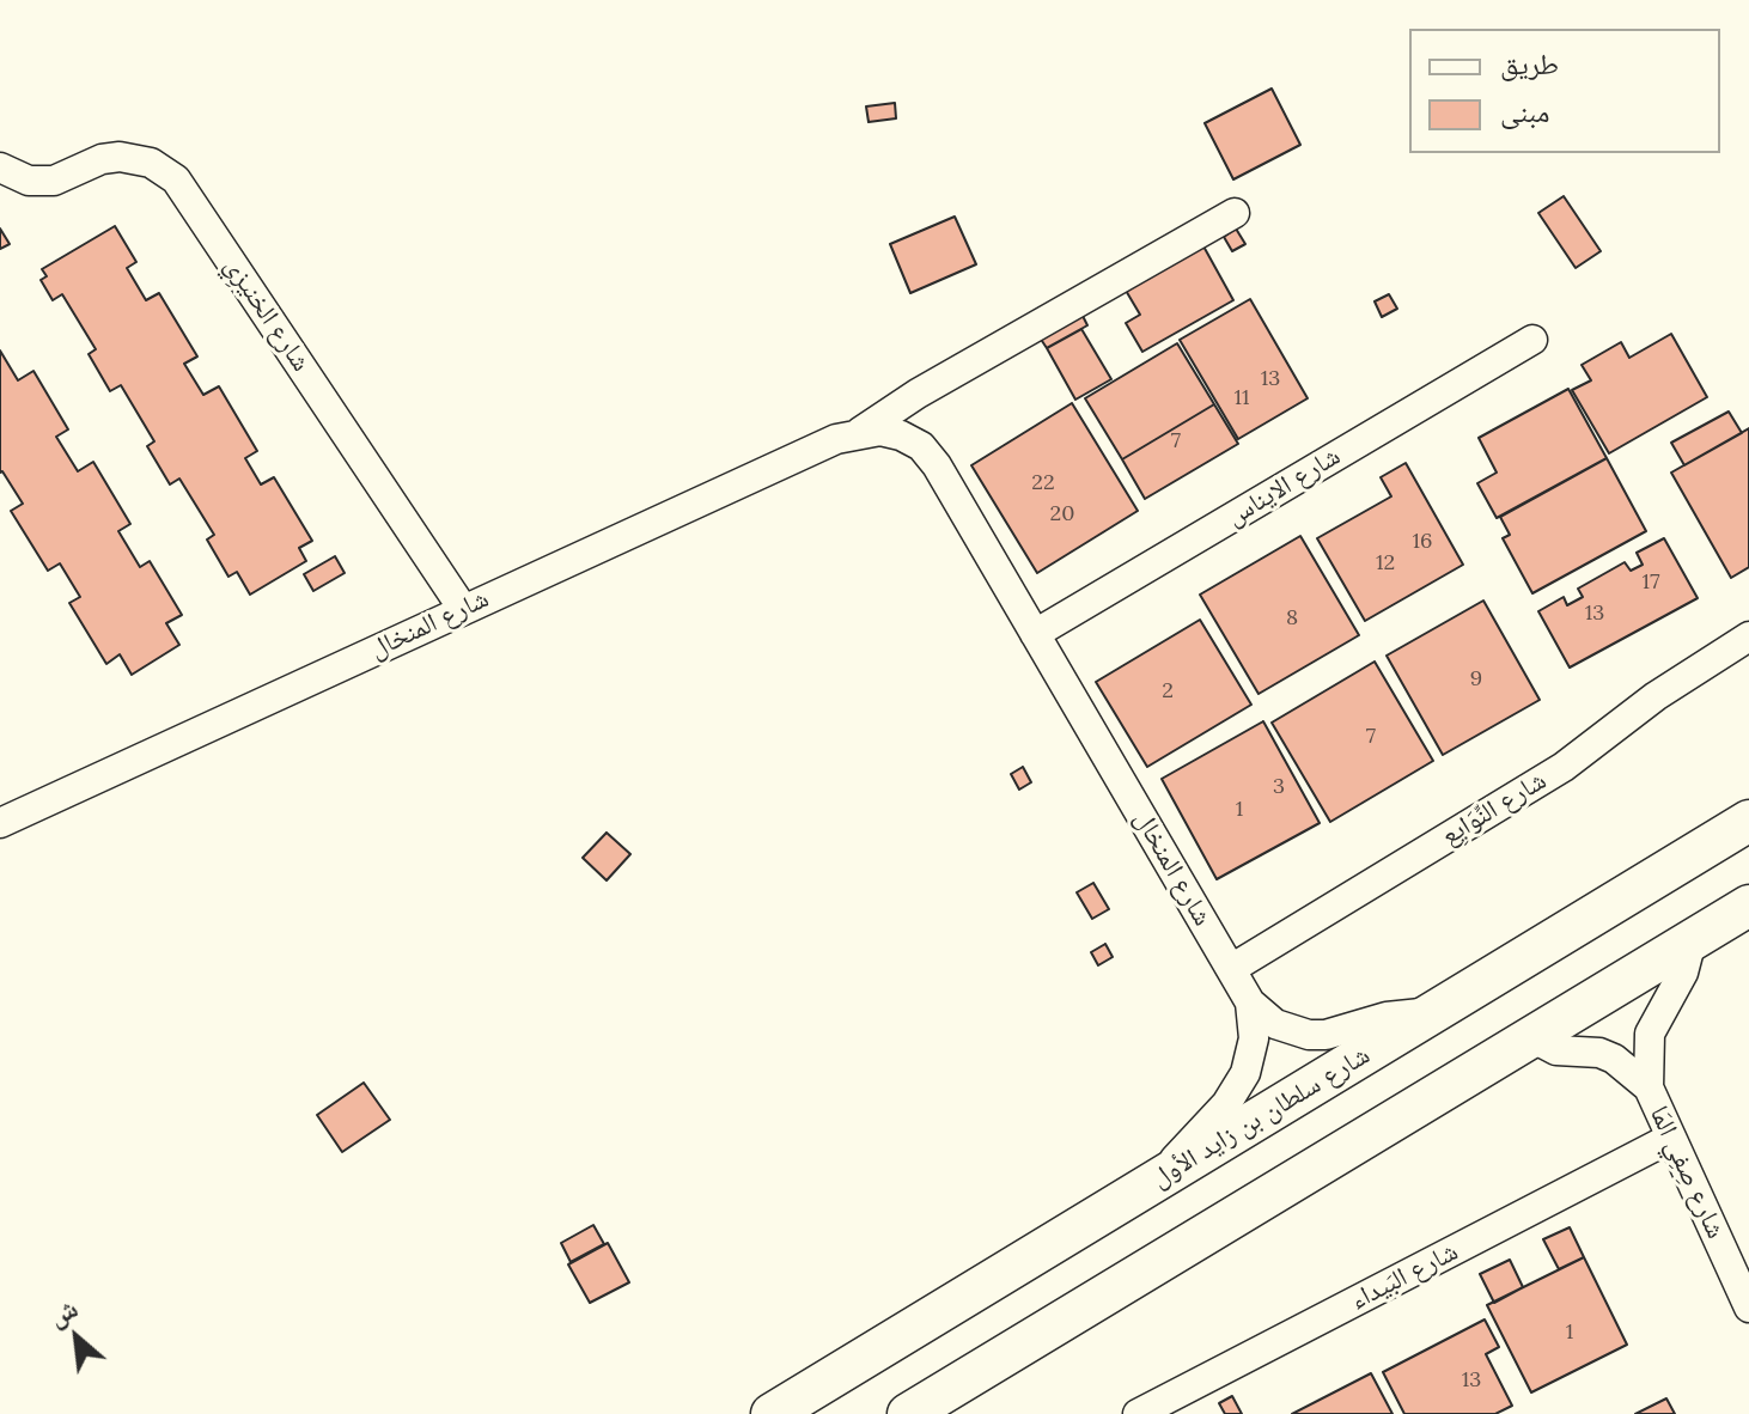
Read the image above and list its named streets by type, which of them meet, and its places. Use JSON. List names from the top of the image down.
{
  "streets": {
    "main road": ["شارع سلطان بن زايد الأول"],
    "street": [
      "شارع الخنيزِي",
      "شارع الايناس",
      "شارع المنخال",
      "شارع النِّوَايِع",
      "شارع صِفِي المَا",
      "شارع البَيداء"
    ]
  },
  "crossings": [
    ["شارع الخنيزِي", "شارع المنخال"],
    ["شارع الايناس", "شارع المنخال"],
    ["شارع المنخال", "شارع النِّوَايِع"],
    ["شارع المنخال", "شارع سلطان بن زايد الأول"],
    ["شارع صِفِي المَا", "شارع البَيداء"]
  ],
  "house_numbers": [
    "13",
    "11",
    "7",
    "22",
    "20",
    "16",
    "12",
    "17",
    "13",
    "8",
    "9",
    "2",
    "7",
    "3",
    "1",
    "1",
    "13"
  ],
  "legend": ["طريق", "مبنى"],
  "north": "top left"
}
